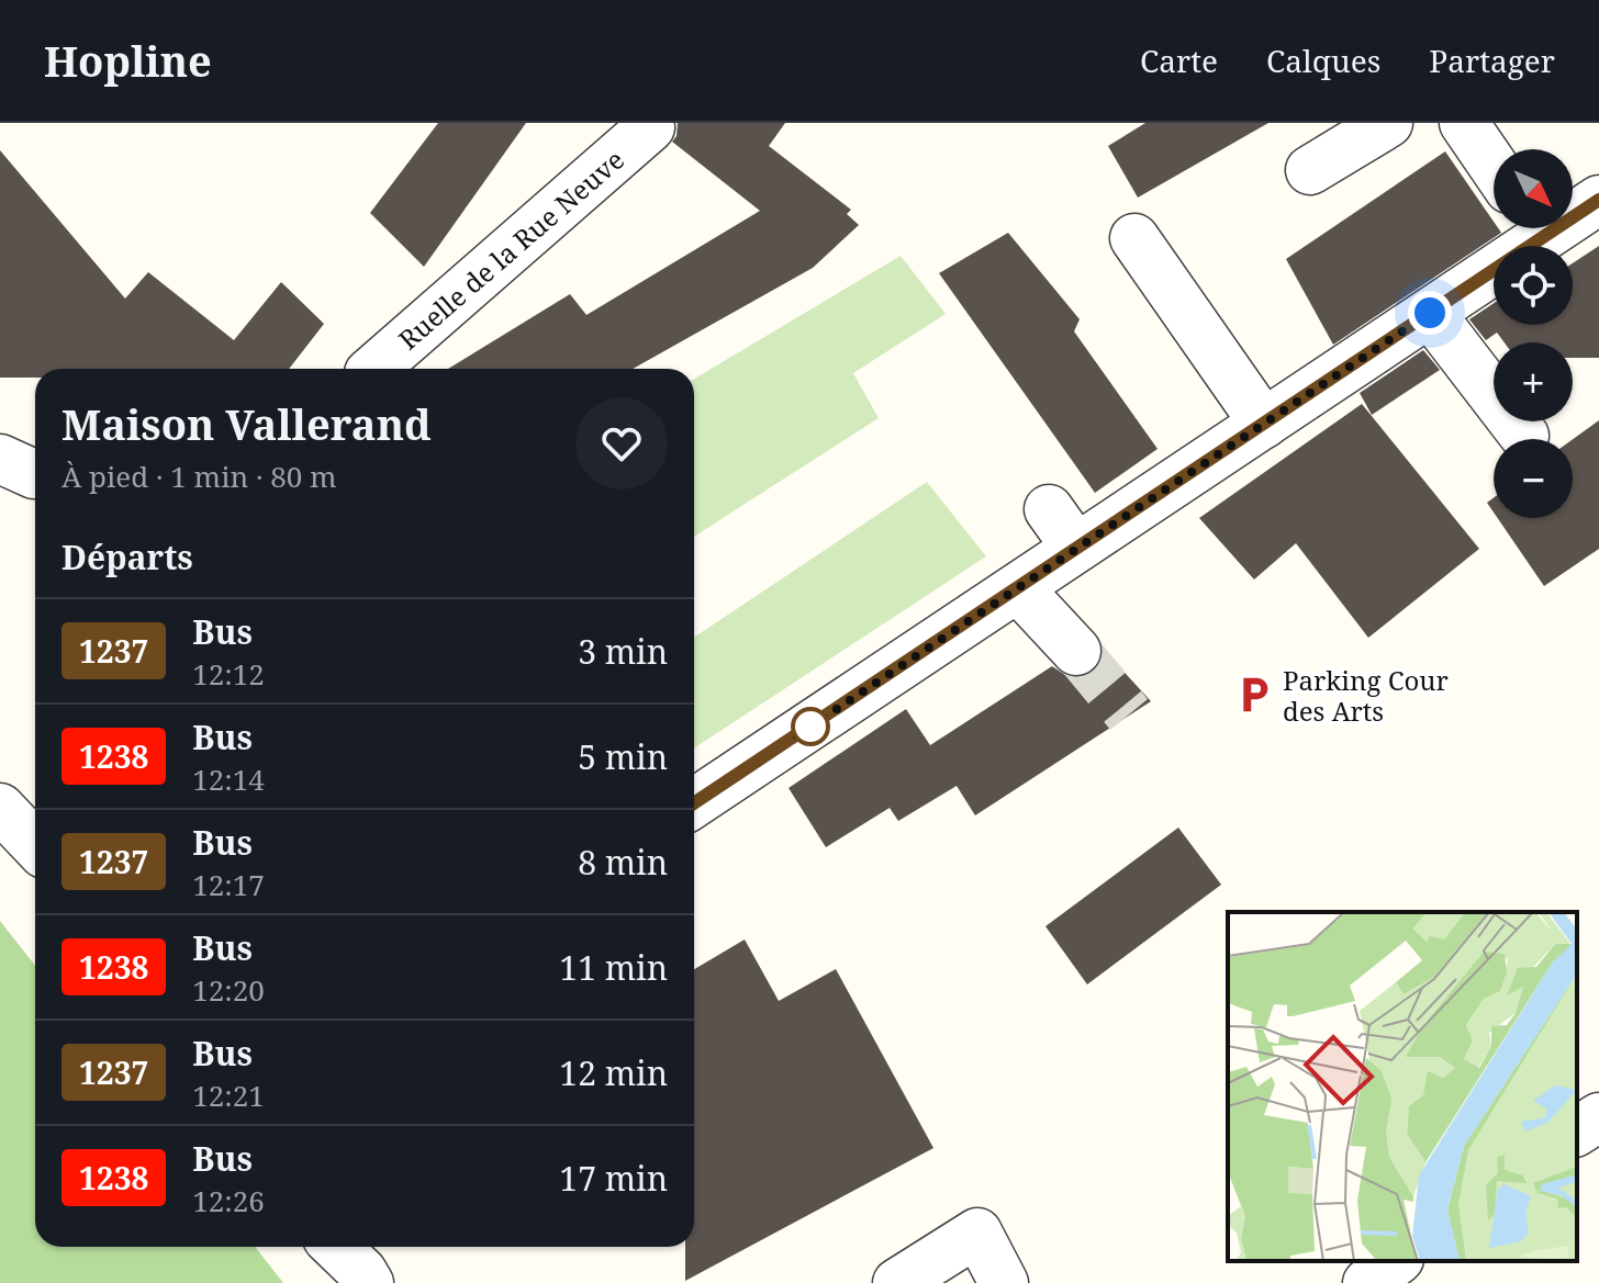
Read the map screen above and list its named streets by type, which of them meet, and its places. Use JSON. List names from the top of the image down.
{
  "streets": {
    "street": ["Ruelle de la Rue Neuve"]
  },
  "places": {
    "parking": ["Parking Cour des Arts"]
  },
  "lines": ["bus line 1237"],
  "north": "bottom right",
  "page": {
    "header": "Hopline",
    "nav": ["Carte", "Calques", "Partager"],
    "map_buttons": ["+", "−"],
    "heading": [
      ["Maison Vallerand", "À pied · 1 min · 80 m"],
      "Départs"
    ],
    "list": [
      {
        "mark": "1237",
        "name": "Bus",
        "note": "12:12",
        "value": "3 min"
      },
      {
        "mark": "1238",
        "name": "Bus",
        "note": "12:14",
        "value": "5 min"
      },
      {
        "mark": "1237",
        "name": "Bus",
        "note": "12:17",
        "value": "8 min"
      },
      {
        "mark": "1238",
        "name": "Bus",
        "note": "12:20",
        "value": "11 min"
      },
      {
        "mark": "1237",
        "name": "Bus",
        "note": "12:21",
        "value": "12 min"
      },
      {
        "mark": "1238",
        "name": "Bus",
        "note": "12:26",
        "value": "17 min"
      }
    ]
  }
}
